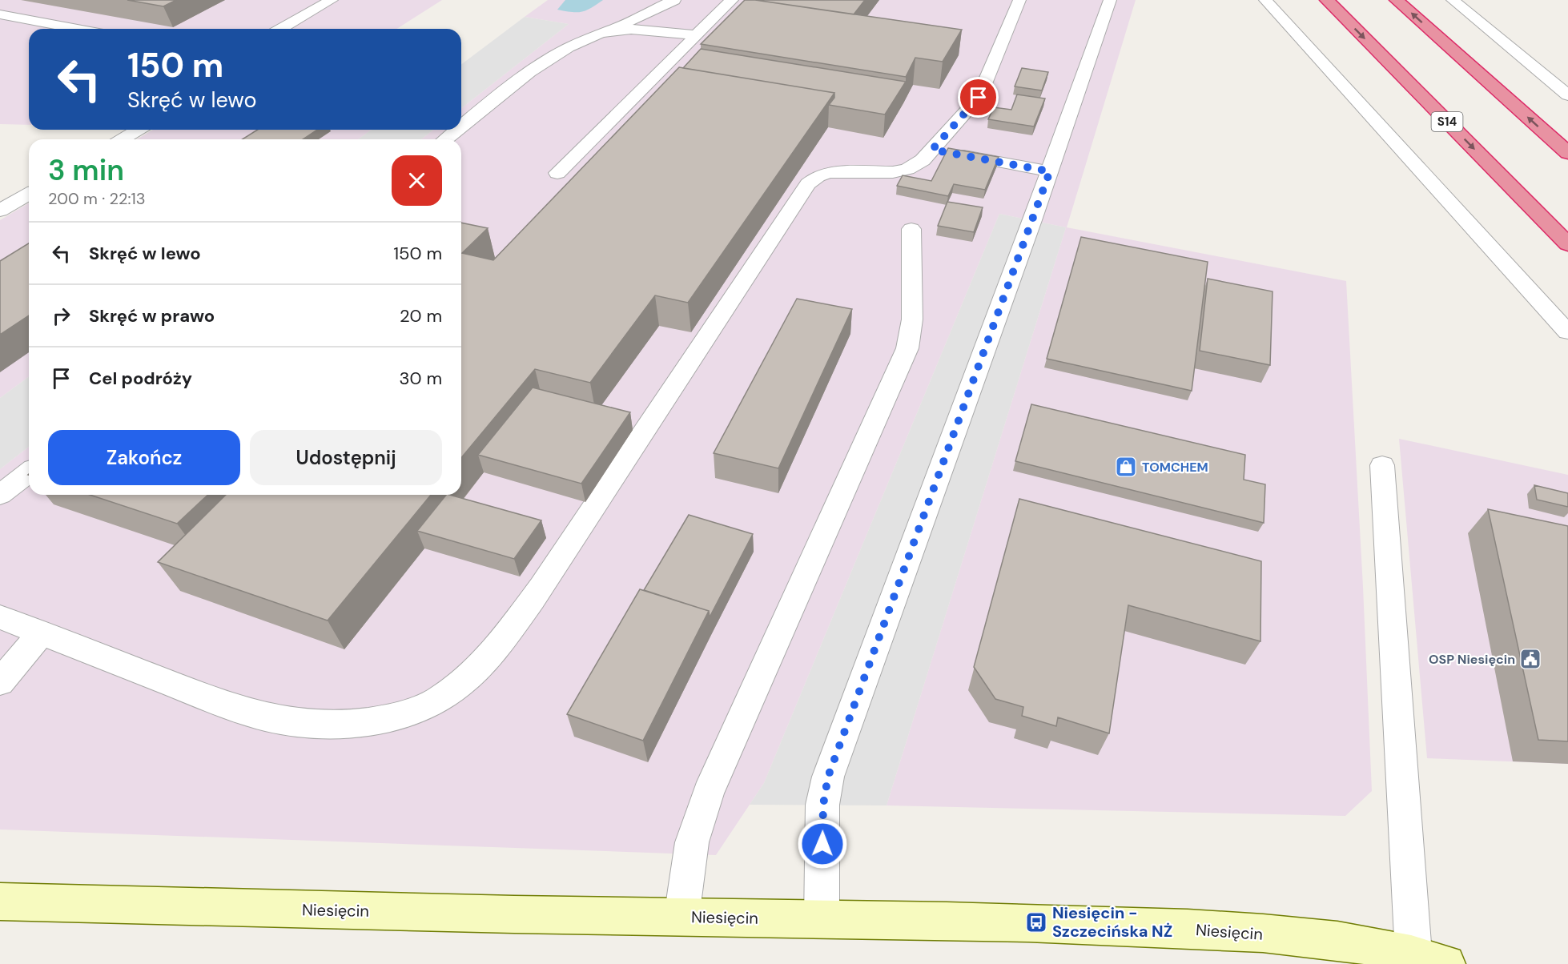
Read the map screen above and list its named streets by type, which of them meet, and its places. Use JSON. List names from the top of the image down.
{
  "streets": {
    "highway": ["S14"],
    "street": ["Niesięcin"]
  },
  "places": {
    "shop": ["TOMCHEM"],
    "public building": ["OSP Niesięcin"],
    "bus stop": ["Niesięcin - Szczecińska NŻ"]
  },
  "page": {
    "turn": ["150 m", "Skręć w lewo"],
    "heading": ["3 min", "200 m · 22:13"],
    "list": [
      {
        "name": "Skręć w lewo",
        "value": "150 m"
      },
      {
        "name": "Skręć w prawo",
        "value": "20 m"
      },
      {
        "name": "Cel podróży",
        "value": "30 m"
      }
    ],
    "buttons": ["Zakończ", "Udostępnij"]
  }
}
